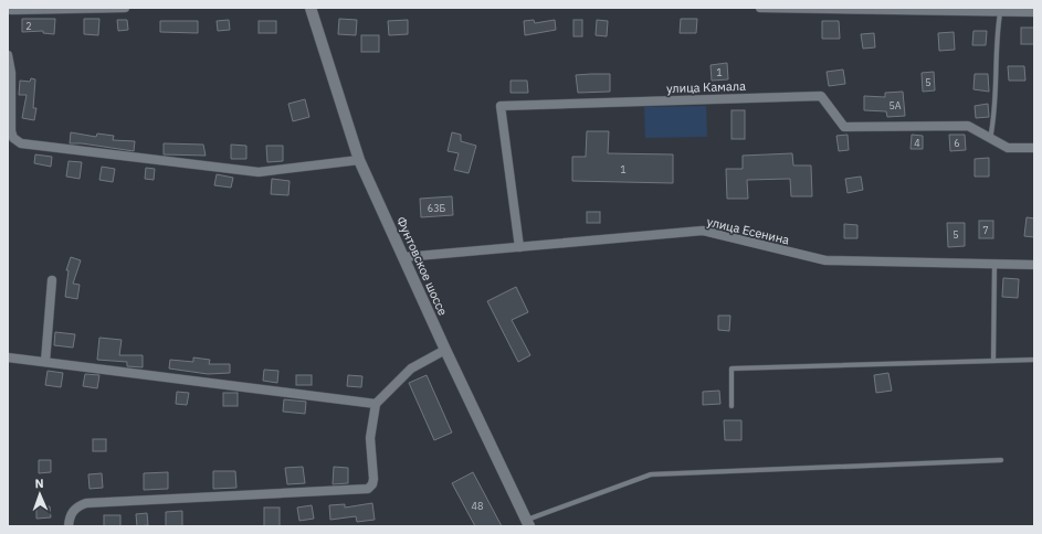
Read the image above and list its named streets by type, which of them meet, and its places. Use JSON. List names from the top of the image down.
{
  "streets": {
    "street": ["улица Камала", "улица Есенина", "Фунтовское шоссе"]
  },
  "crossings": [
    ["улица Камала", "улица Есенина"],
    ["улица Есенина", "Фунтовское шоссе"]
  ],
  "house_numbers": [
    "2",
    "1",
    "5",
    "5А",
    "4",
    "6",
    "1",
    "63Б",
    "7",
    "5",
    "48"
  ],
  "north": "top"
}
